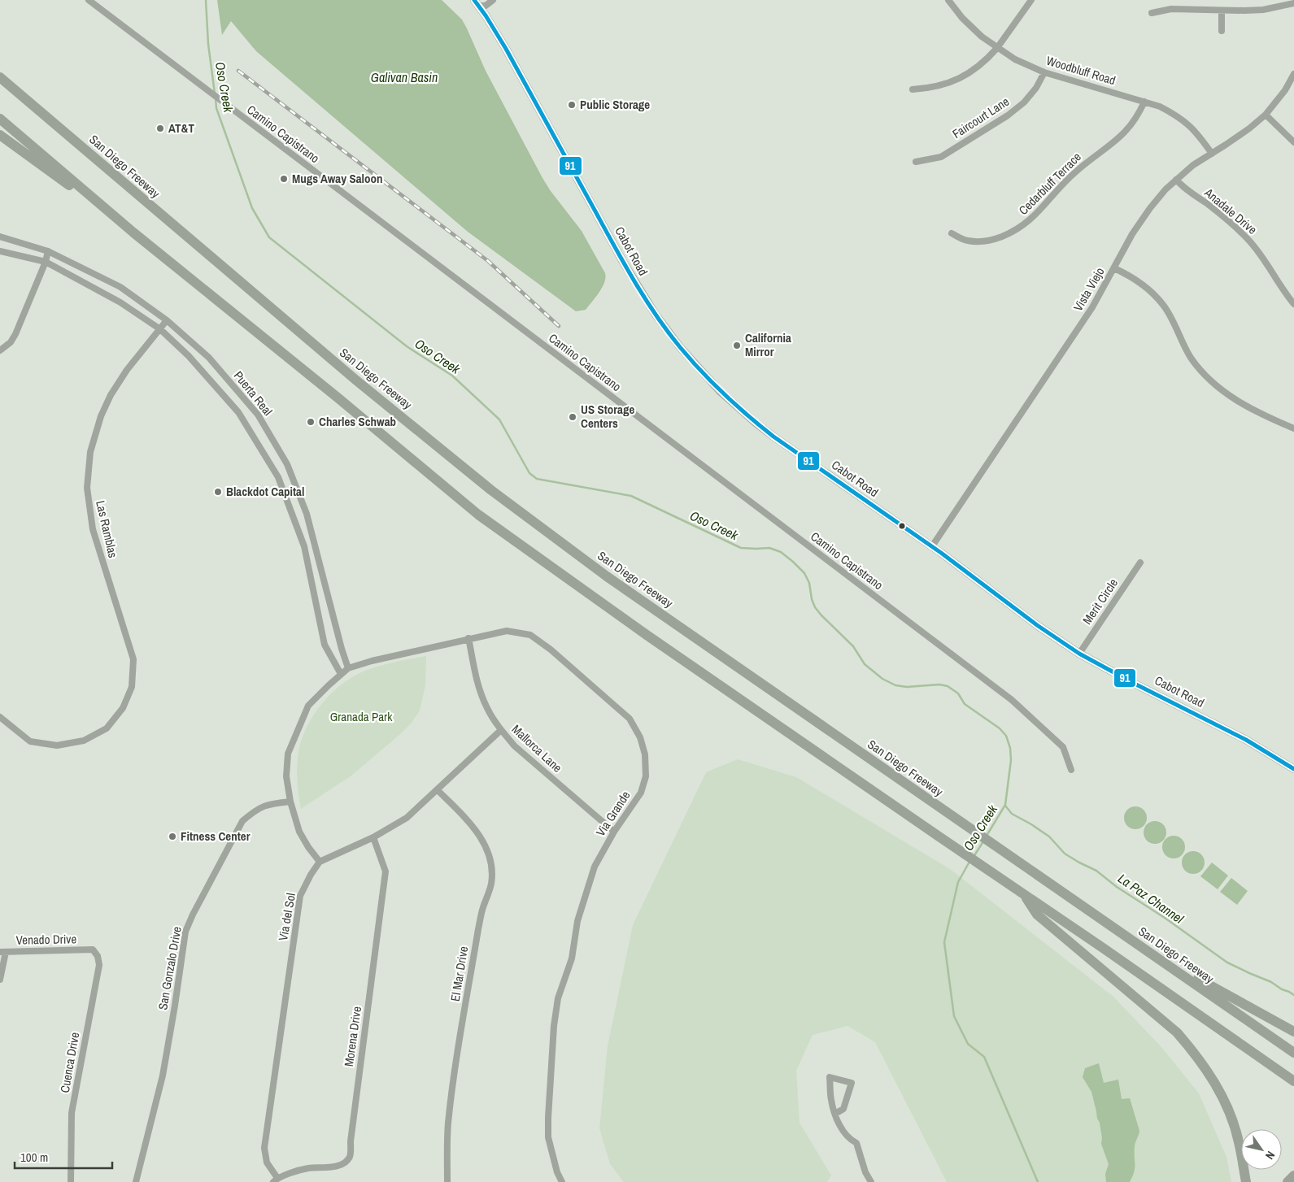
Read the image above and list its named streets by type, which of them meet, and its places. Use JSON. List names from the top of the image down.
{
  "streets": {
    "highway": ["San Diego Freeway"],
    "main road": ["Cabot Road"],
    "street": [
      "Woodbluff Road",
      "Faircourt Lane",
      "Camino Capistrano",
      "Cedarbluff Terrace",
      "Anadale Drive",
      "Vista Viejo",
      "Puerta Real",
      "Las Ramblas",
      "Merit Circle",
      "Mallorca Lane",
      "Via Grande",
      "Via del Sol",
      "Venado Drive",
      "San Gonzalo Drive",
      "El Mar Drive",
      "Morena Drive",
      "Cuenca Drive"
    ]
  },
  "crossings": [
    ["Woodbluff Road", "Faircourt Lane"],
    ["Woodbluff Road", "Cedarbluff Terrace"],
    ["Woodbluff Road", "Vista Viejo"],
    ["Anadale Drive", "Vista Viejo"],
    ["Cabot Road", "Vista Viejo"],
    ["Cabot Road", "Merit Circle"],
    ["Puerta Real", "Las Ramblas"],
    ["Puerta Real", "Via Grande"],
    ["Mallorca Lane", "Via Grande"],
    ["Via del Sol", "Morena Drive"],
    ["Venado Drive", "Cuenca Drive"]
  ],
  "water": ["Galivan Basin", "Oso Creek", "La Paz Channel"],
  "parks": ["Granada Park"],
  "places": [
    "Public Storage",
    "AT&T",
    "Mugs Away Saloon",
    "California Mirror",
    "US Storage Centers",
    "Charles Schwab",
    "Blackdot Capital",
    "Fitness Center"
  ],
  "lines": ["transit line 91"],
  "scale_bar": "100 m",
  "north": "bottom right"
}
